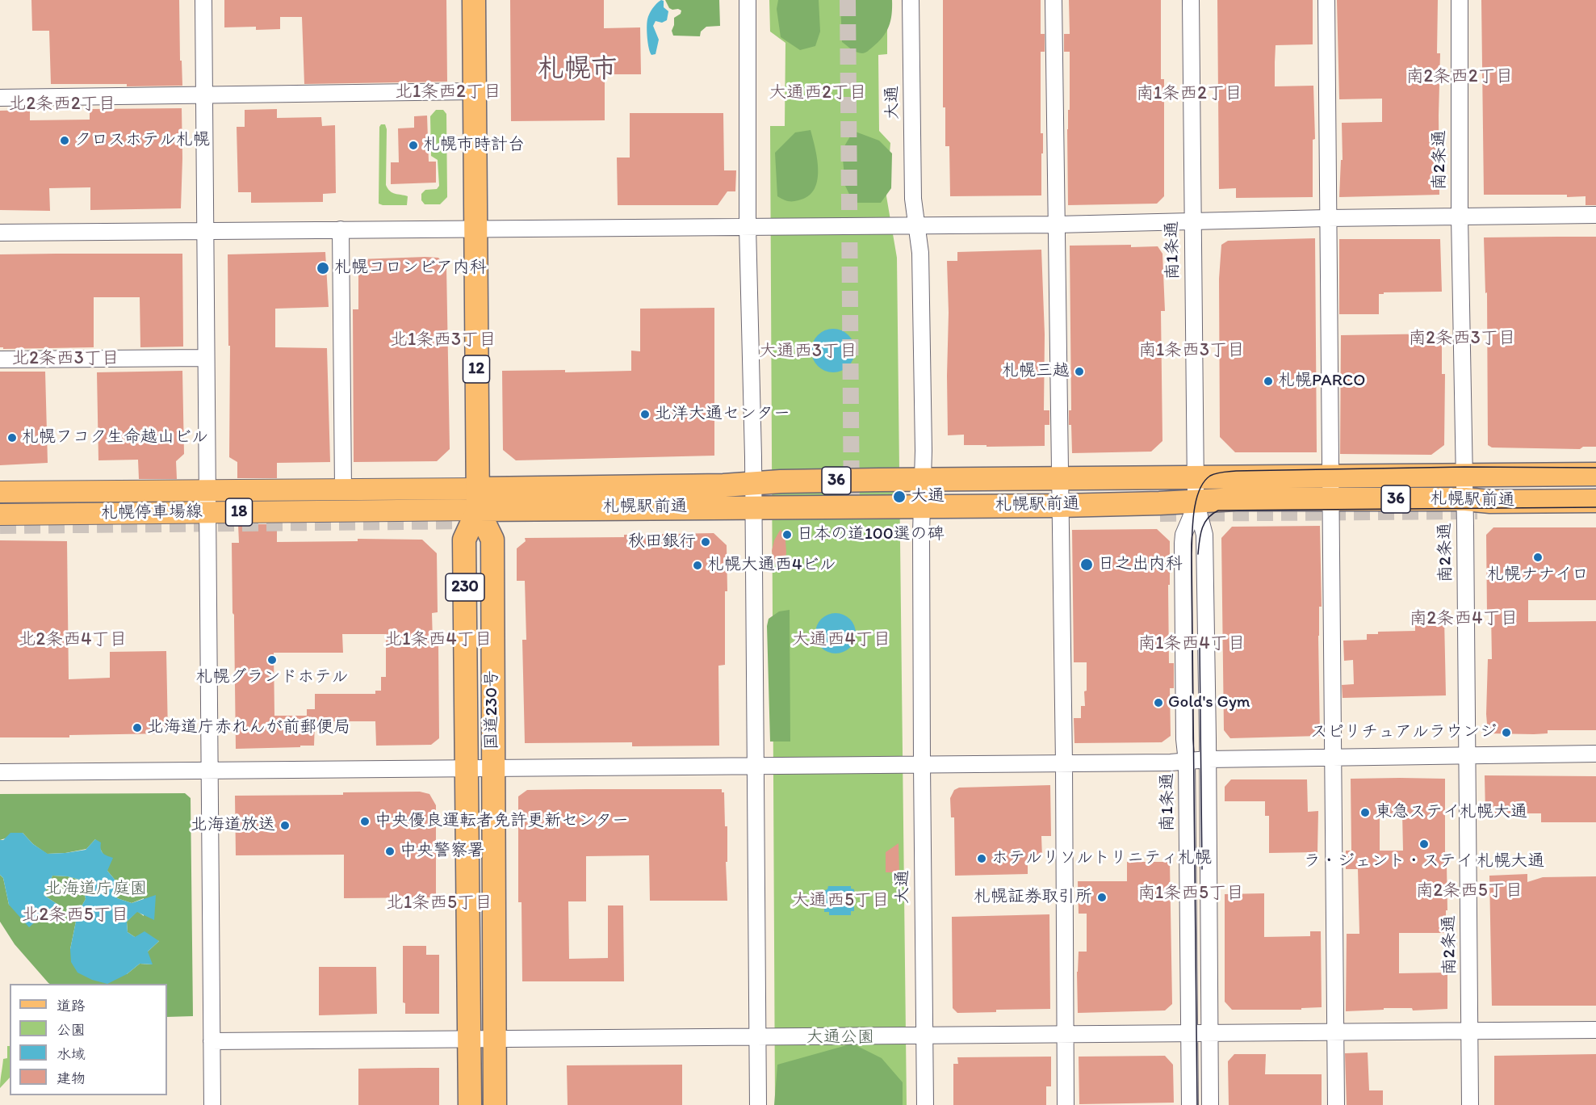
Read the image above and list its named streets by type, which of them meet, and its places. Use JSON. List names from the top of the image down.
{
  "streets": {
    "highway": [
      "12",
      "36",
      "札幌駅前通",
      "230",
      "国道230号"
    ],
    "main road": ["18", "札幌停車場線"],
    "street": ["大通", "南2条通", "南1条通"]
  },
  "crossings": [
    ["大通", "札幌駅前通"],
    ["南2条通", "札幌駅前通"],
    ["南1条通", "札幌駅前通"],
    ["12", "札幌駅前通"],
    ["12", "札幌停車場線"],
    ["12", "国道230号"],
    ["札幌駅前通", "札幌停車場線"],
    ["札幌駅前通", "国道230号"],
    ["札幌停車場線", "国道230号"]
  ],
  "districts": [
    "札幌市",
    "南2条西2丁目",
    "北1条西2丁目",
    "大通西2丁目",
    "南1条西2丁目",
    "北2条西2丁目",
    "南2条西3丁目",
    "北1条西3丁目",
    "南1条西3丁目",
    "大通西3丁目",
    "北2条西3丁目",
    "南2条西4丁目",
    "北2条西4丁目",
    "北1条西4丁目",
    "大通西4丁目",
    "南1条西4丁目",
    "南2条西5丁目",
    "南1条西5丁目",
    "大通西5丁目",
    "北1条西5丁目",
    "北2条西5丁目"
  ],
  "parks": ["北海道庁庭園", "大通公園"],
  "places": [
    "クロスホテル札幌",
    "札幌市時計台",
    "札幌コロンビア内科",
    "札幌三越",
    "札幌PARCO",
    "北洋大通センター",
    "札幌フコク生命越山ビル",
    "大通",
    "日本の道100選の碑",
    "秋田銀行",
    "札幌ナナイロ",
    "日之出内科",
    "札幌大通西4ビル",
    "札幌グランドホテル",
    "Gold's Gym",
    "北海道庁赤れんが前郵便局",
    "スピリチュアルラウンジ",
    "東急ステイ札幌大通",
    "中央優良運転者免許更新センター",
    "北海道放送",
    "ラ・ジェント・ステイ 札幌大通",
    "中央警察署",
    "ホテルリソルトリニティ札幌",
    "札幌証券取引所"
  ],
  "legend": [
    "道路",
    "公園",
    "水域",
    "建物"
  ]
}
